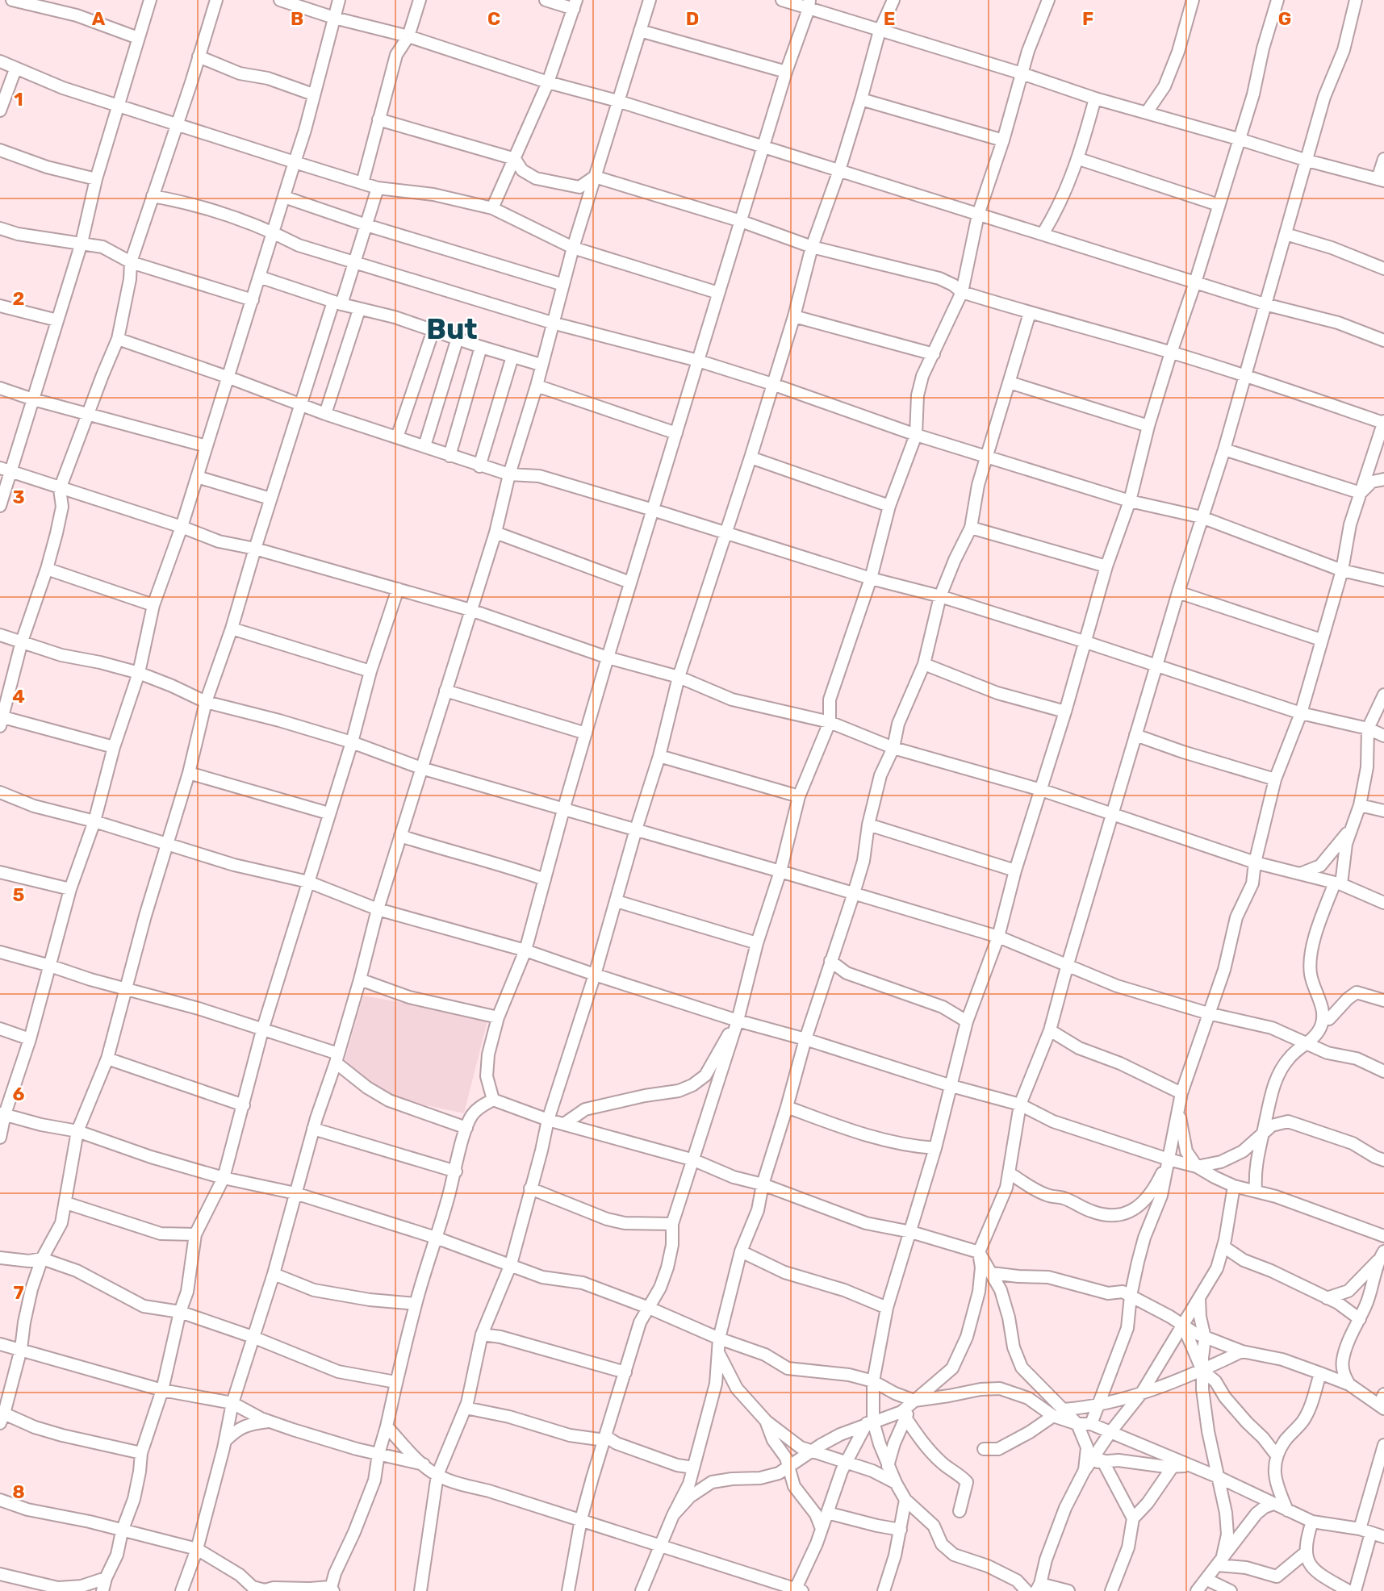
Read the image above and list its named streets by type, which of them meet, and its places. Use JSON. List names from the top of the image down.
{
  "districts": ["But"],
  "grid": {
    "columns": [
      "A",
      "B",
      "C",
      "D",
      "E",
      "F",
      "G"
    ],
    "rows": [
      "1",
      "2",
      "3",
      "4",
      "5",
      "6",
      "7",
      "8"
    ]
  }
}
